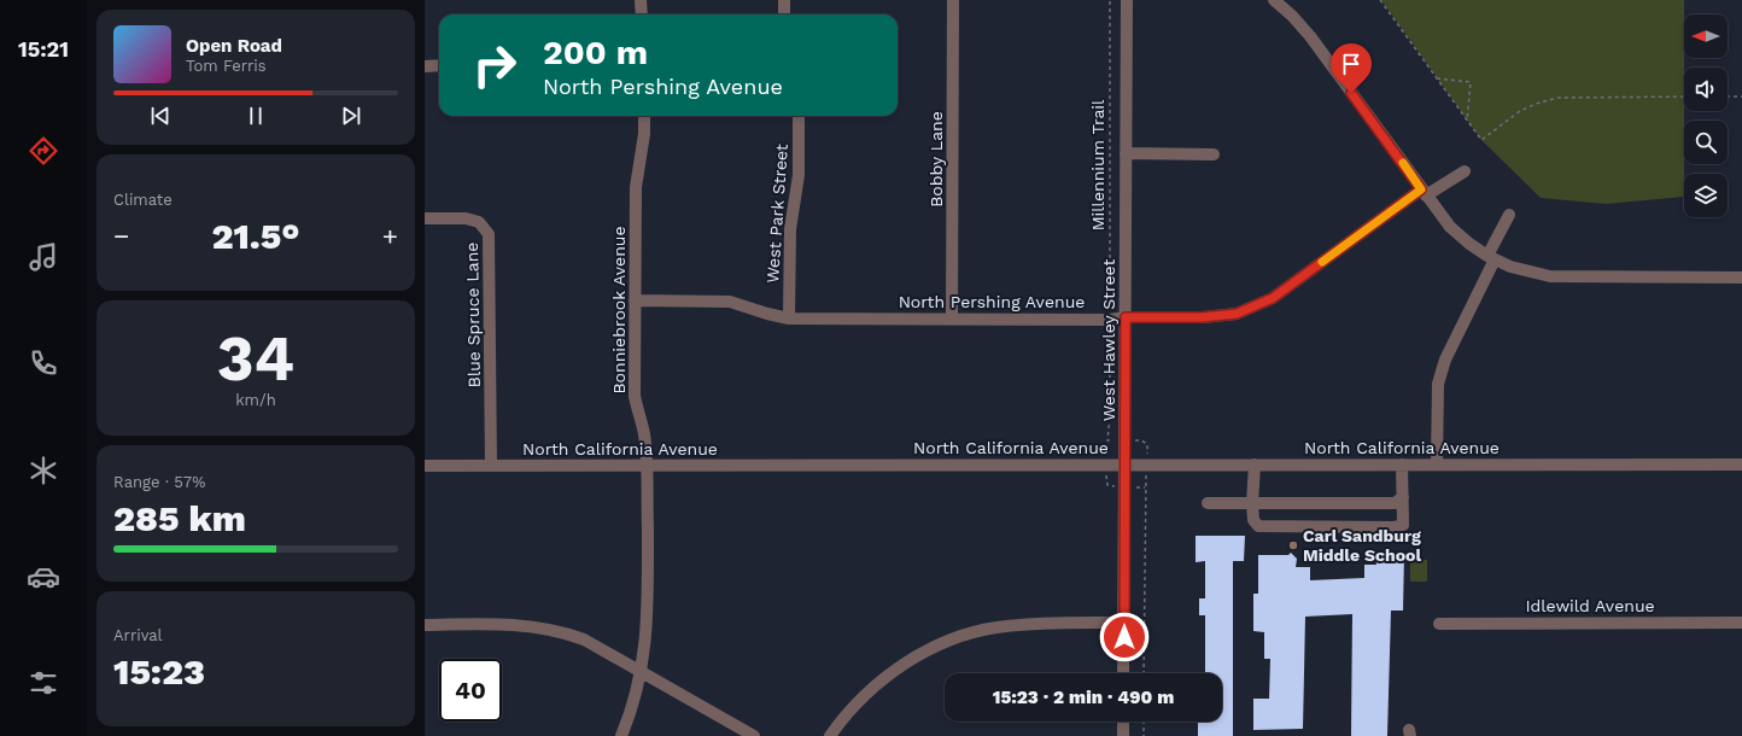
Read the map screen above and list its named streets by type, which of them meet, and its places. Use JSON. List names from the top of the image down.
{
  "streets": {
    "street": [
      "Bobby Lane",
      "West Park Street",
      "North Pershing Avenue",
      "Bonniebrook Avenue",
      "Blue Spruce Lane",
      "West Hawley Street",
      "North California Avenue",
      "Idlewild Avenue"
    ],
    "path": ["Millennium Trail"]
  },
  "crossings": [
    ["Bobby Lane", "North Pershing Avenue"],
    ["Millennium Trail", "North Pershing Avenue"],
    ["West Park Street", "North Pershing Avenue"],
    ["North Pershing Avenue", "Bonniebrook Avenue"],
    ["North Pershing Avenue", "West Hawley Street"],
    ["Bonniebrook Avenue", "North California Avenue"],
    ["Blue Spruce Lane", "North California Avenue"],
    ["West Hawley Street", "North California Avenue"]
  ],
  "places": ["Carl Sandburg Middle School"],
  "north": "left",
  "page": {
    "tabs": "15:21",
    "turn": ["200 m", "North Pershing Avenue"],
    "song": ["Open Road", "Tom Ferris"],
    "tile": [
      "Climate",
      ["34", "km/h"],
      ["Range · 57%", "285 km"],
      ["Arrival", "15:23"]
    ],
    "heat": ["−", "21.5°", "+"],
    "limit": "40",
    "trip": "15:23 · 2 min · 490 m"
  }
}
